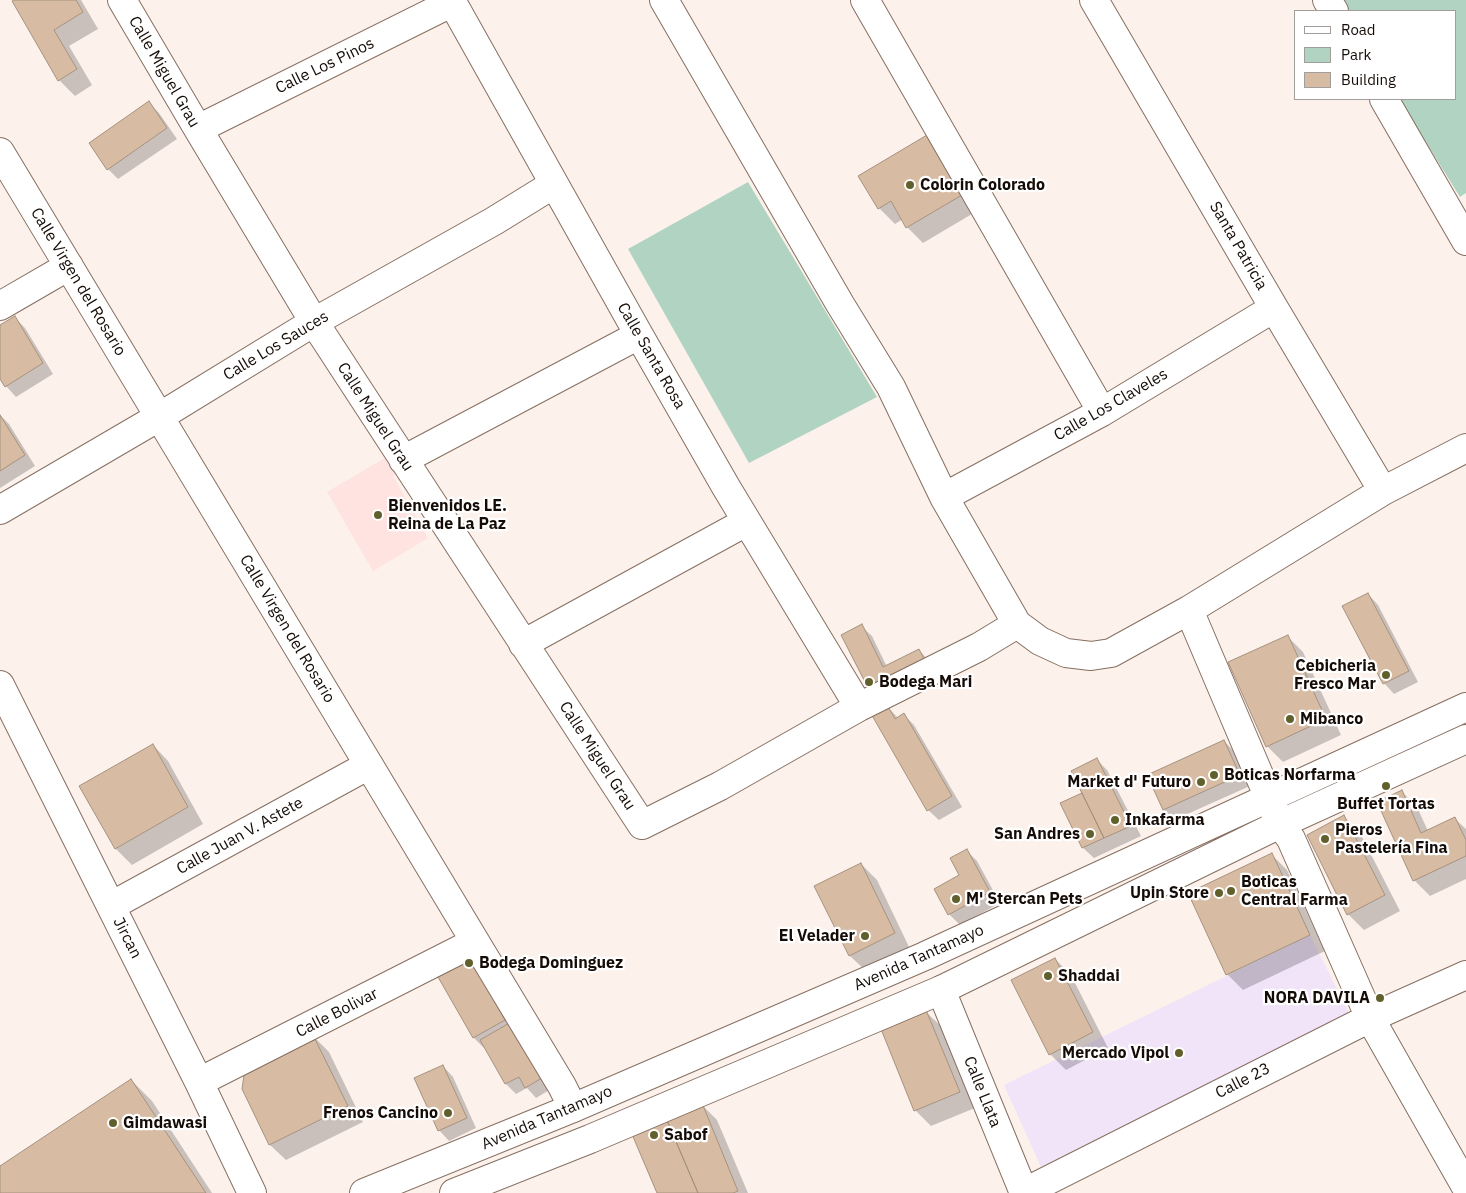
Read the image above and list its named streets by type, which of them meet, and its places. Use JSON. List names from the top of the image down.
{
  "streets": {
    "street": [
      "Calle Los Pinos",
      "Calle Miguel Grau",
      "Santa Patricia",
      "Calle Virgen del Rosario",
      "Calle Los Sauces",
      "Calle Santa Rosa",
      "Calle Los Claveles",
      "Calle Juan V. Astete",
      "Jircan",
      "Avenida Tantamayo",
      "Calle Bolivar",
      "Calle 23",
      "Calle Llata"
    ]
  },
  "crossings": [
    ["Calle Los Pinos", "Calle Miguel Grau"],
    ["Calle Los Pinos", "Calle Santa Rosa"],
    ["Calle Miguel Grau", "Calle Los Sauces"],
    ["Calle Miguel Grau", "Calle Santa Rosa"],
    ["Santa Patricia", "Calle Los Claveles"],
    ["Calle Virgen del Rosario", "Calle Los Sauces"],
    ["Calle Virgen del Rosario", "Calle Juan V. Astete"],
    ["Calle Virgen del Rosario", "Avenida Tantamayo"],
    ["Calle Virgen del Rosario", "Calle Bolivar"],
    ["Calle Los Sauces", "Calle Santa Rosa"],
    ["Calle Juan V. Astete", "Jircan"],
    ["Jircan", "Calle Bolivar"],
    ["Avenida Tantamayo", "Calle Llata"],
    ["Calle 23", "Calle Llata"]
  ],
  "places": [
    "Colorin Colorado",
    "Bienvenidos LE. Reina de La Paz",
    "Cebicheria Fresco Mar",
    "Bodega Mari",
    "Mibanco",
    "Boticas Norfarma",
    "Market d' Futuro",
    "Buffet Tortas",
    "Inkafarma",
    "San Andres",
    "Pieros Pastelería Fina",
    "Boticas Central Farma",
    "Upin Store",
    "M' Stercan Pets",
    "El Velader",
    "Bodega Dominguez",
    "Shaddai",
    "NORA DAVILA",
    "Mercado Vipol",
    "Frenos Cancino",
    "Gimdawasi",
    "Sabof"
  ],
  "legend": ["Road", "Park", "Building"]
}
